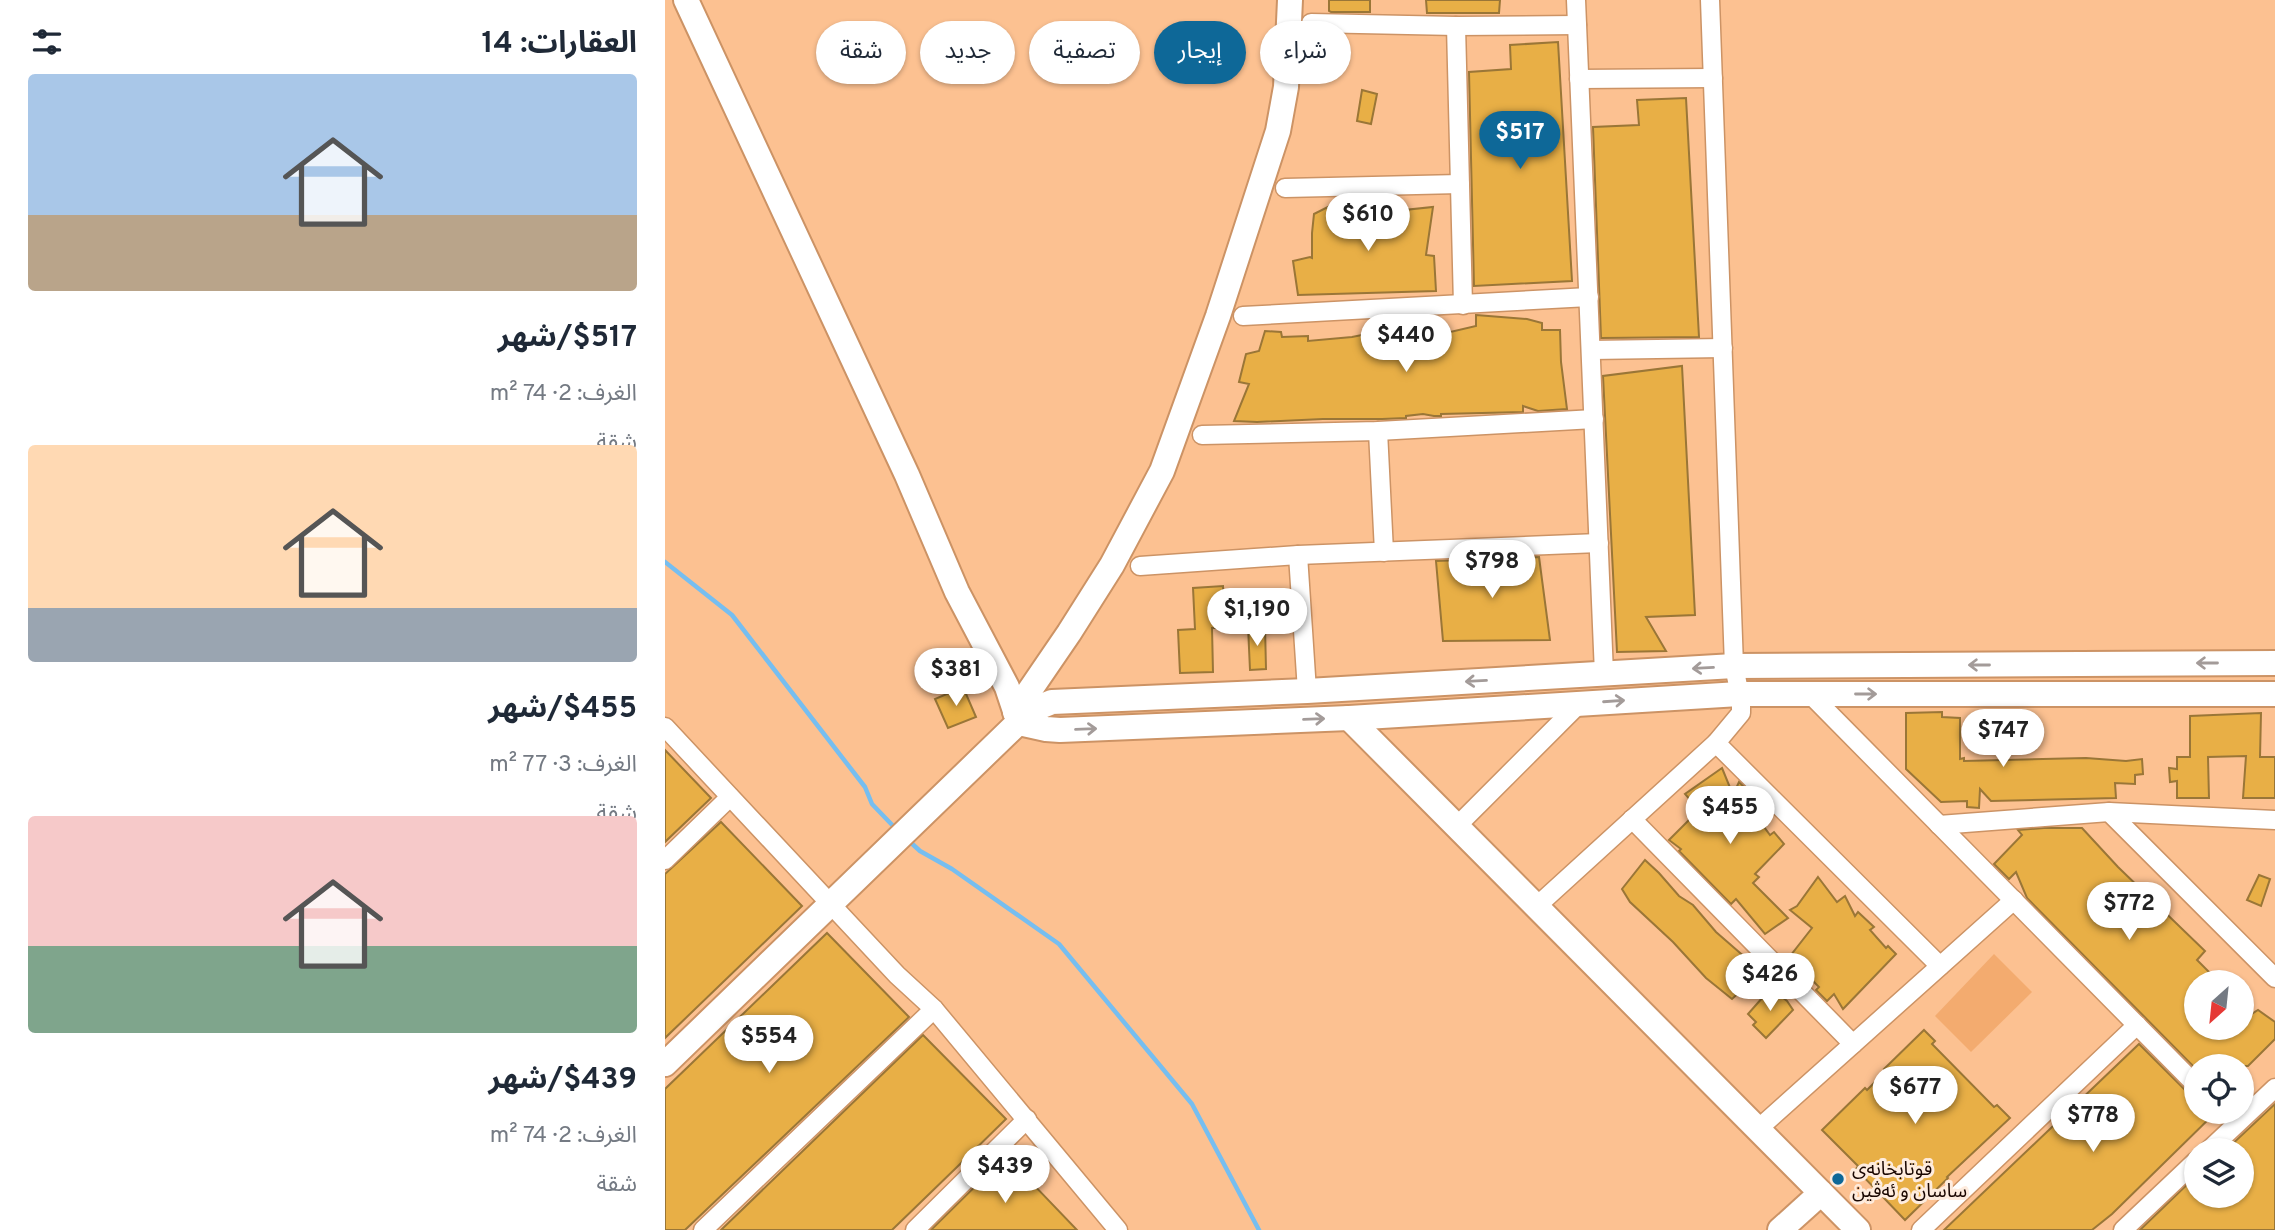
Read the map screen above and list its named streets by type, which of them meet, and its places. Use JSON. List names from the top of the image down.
{
  "places": ["قوتابخانەی ساسان و ئەڤین"],
  "north": "bottom left",
  "page": {
    "heading": "العقارات: 14",
    "chip": [
      "شراء",
      "إيجار",
      "تصفية",
      "جديد",
      "شقة"
    ],
    "list": [
      {
        "name": "$517/شهر",
        "note": "الغرف: 2 · 74 m² · شقة"
      },
      {
        "name": "$455/شهر",
        "note": "الغرف: 3 · 77 m² · شقة"
      },
      {
        "name": "$439/شهر",
        "note": "الغرف: 2 · 74 m² · شقة"
      }
    ],
    "price": [
      "$517",
      "$610",
      "$440",
      "$798",
      "$1,190",
      "$381",
      "$747",
      "$455",
      "$772",
      "$426",
      "$554",
      "$677",
      "$778",
      "$439"
    ]
  }
}
